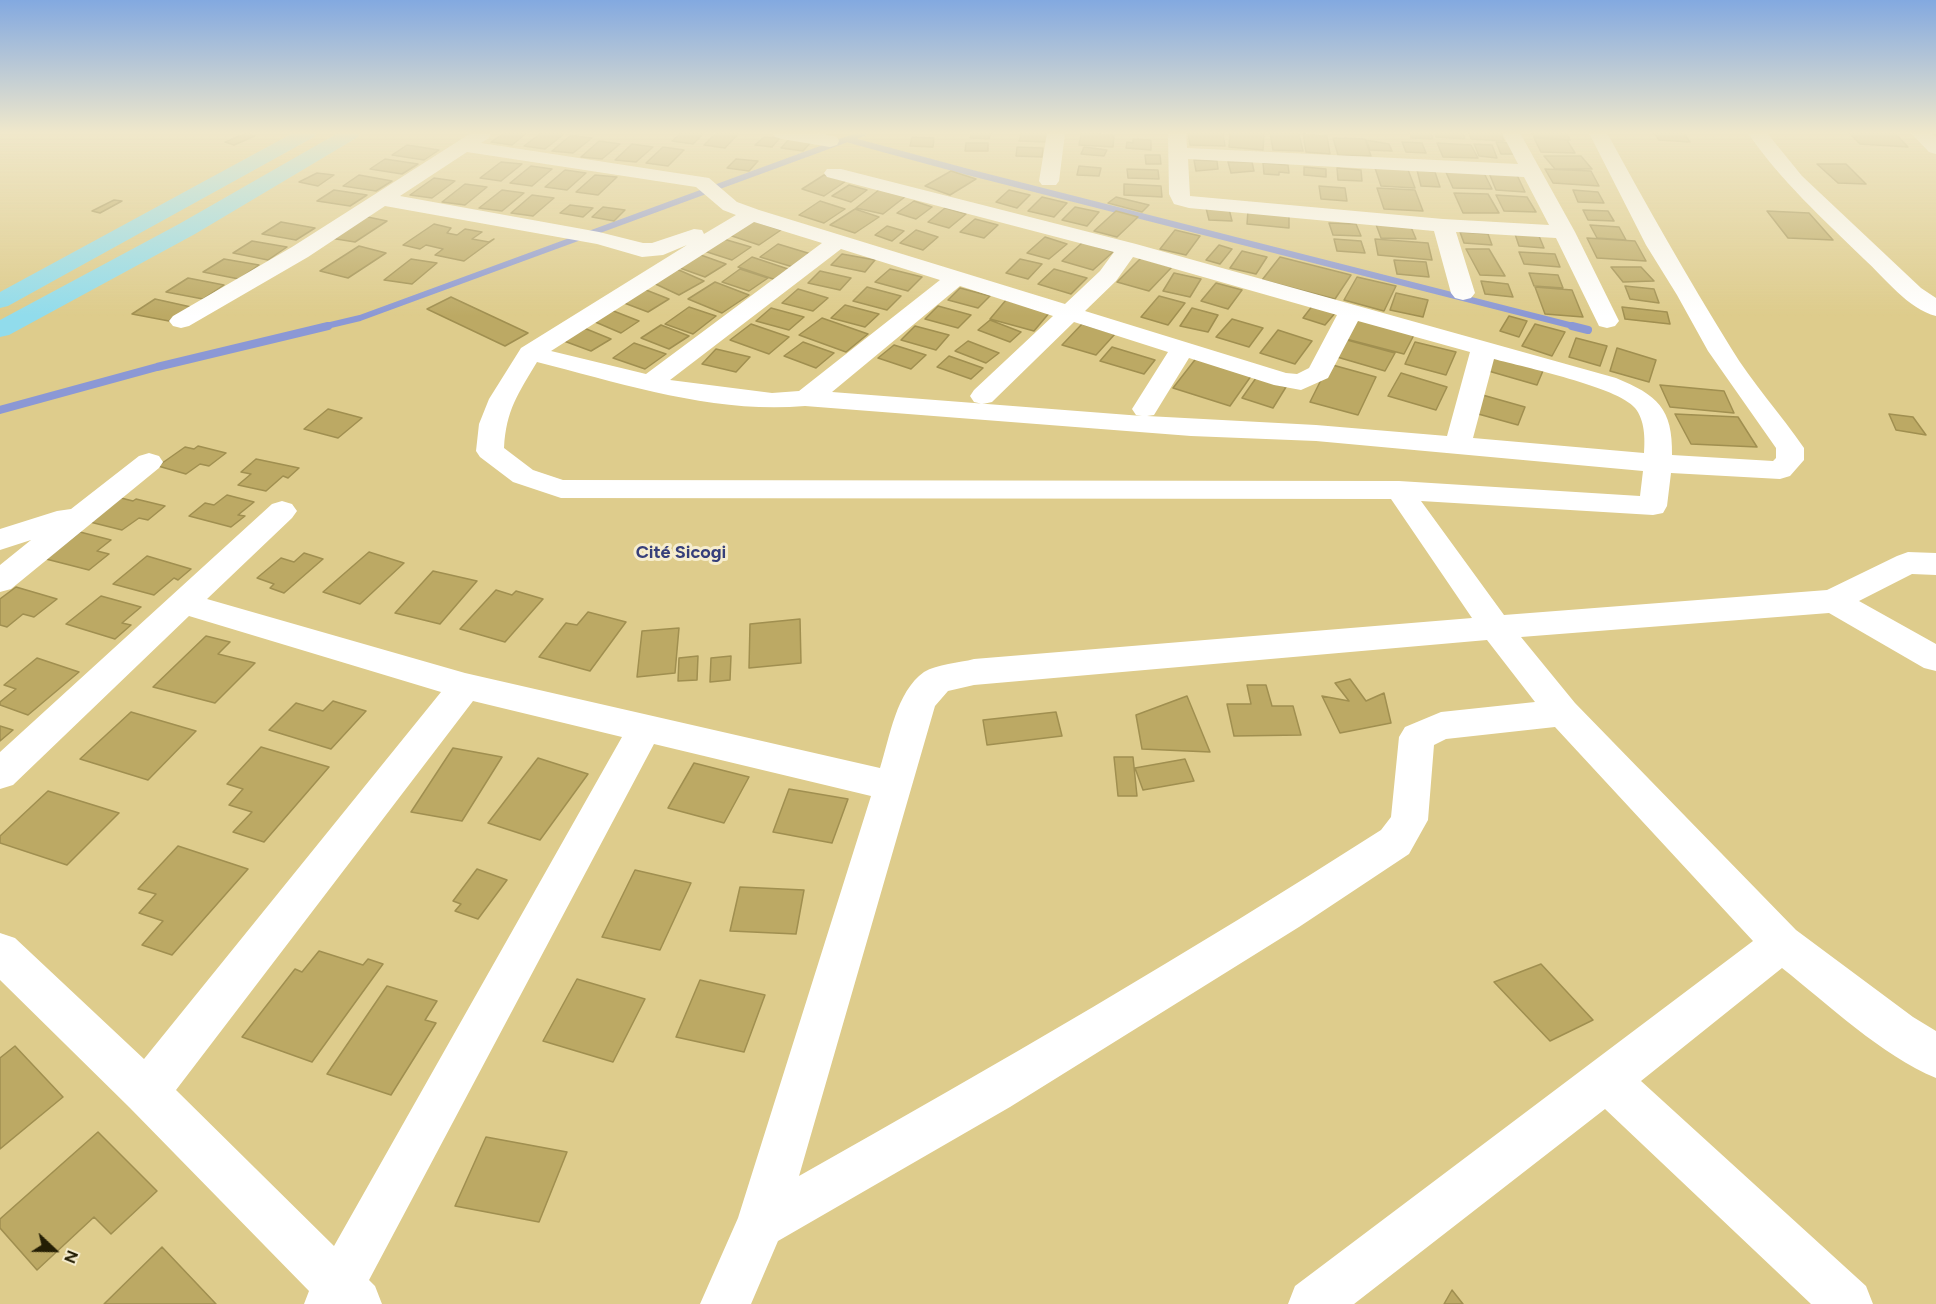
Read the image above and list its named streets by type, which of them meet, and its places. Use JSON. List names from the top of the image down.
{
  "districts": ["Cité Sicogi"],
  "north": "right"
}
